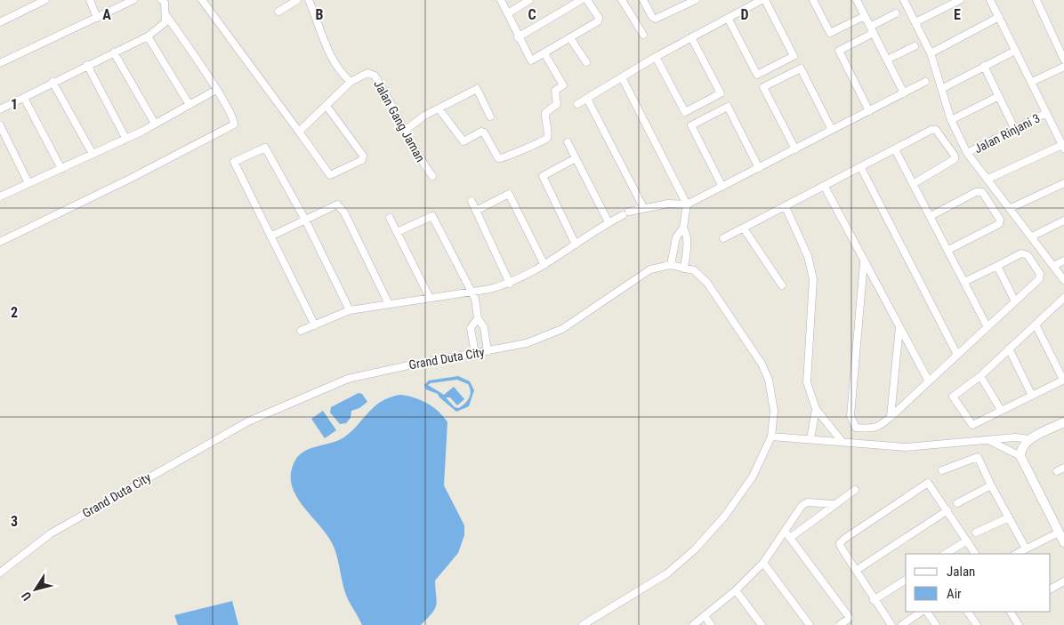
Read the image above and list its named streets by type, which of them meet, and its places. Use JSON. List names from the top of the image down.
{
  "streets": {
    "street": ["Jalan Gang Jaman", "Jalan Rinjani 3", "Grand Duta City"]
  },
  "legend": ["Jalan", "Air"],
  "north": "bottom left",
  "grid": {
    "columns": [
      "A",
      "B",
      "C",
      "D",
      "E"
    ],
    "rows": ["1", "2", "3"]
  }
}
